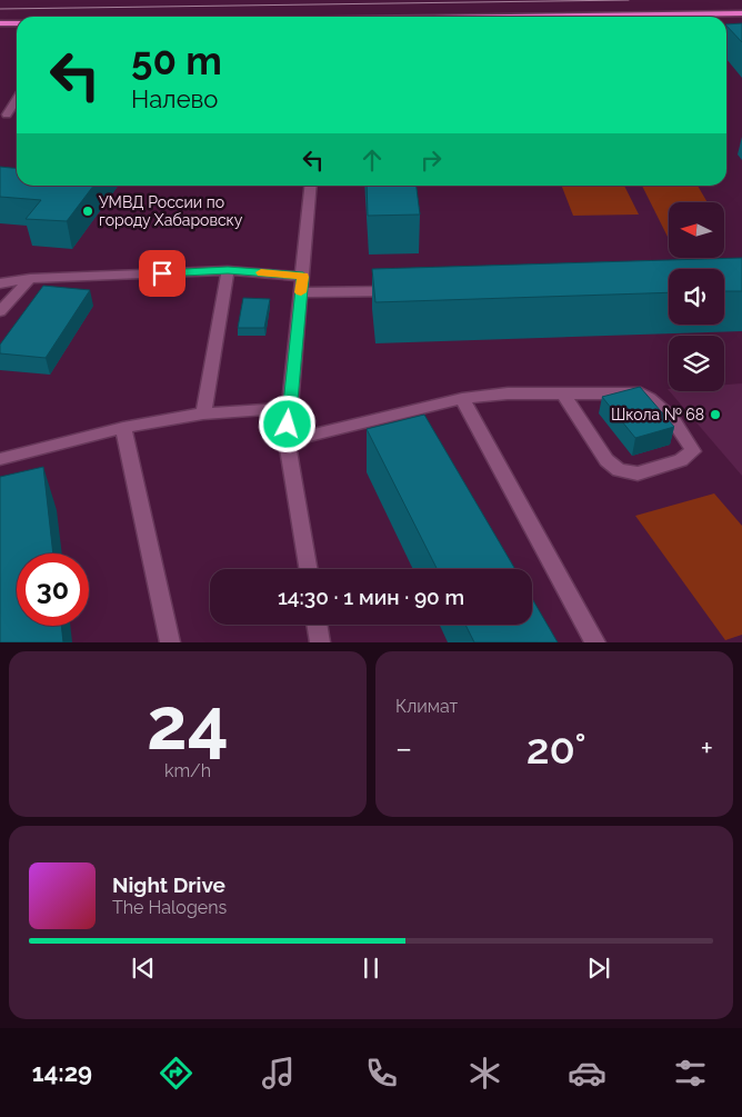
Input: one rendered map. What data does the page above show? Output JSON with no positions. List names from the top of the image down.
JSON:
{
  "places": ["УМВД России по городу Хабаровску", "Школа № 68"],
  "north": "left",
  "page": {
    "turn": ["50 m", "Налево"],
    "limit": "30",
    "trip": "14:30 · 1 мин · 90 m",
    "tile": [
      ["24", "km/h"],
      "Климат"
    ],
    "heat": ["−", "20°", "+"],
    "song": ["Night Drive", "The Halogens"],
    "tabs": "14:29"
  }
}
